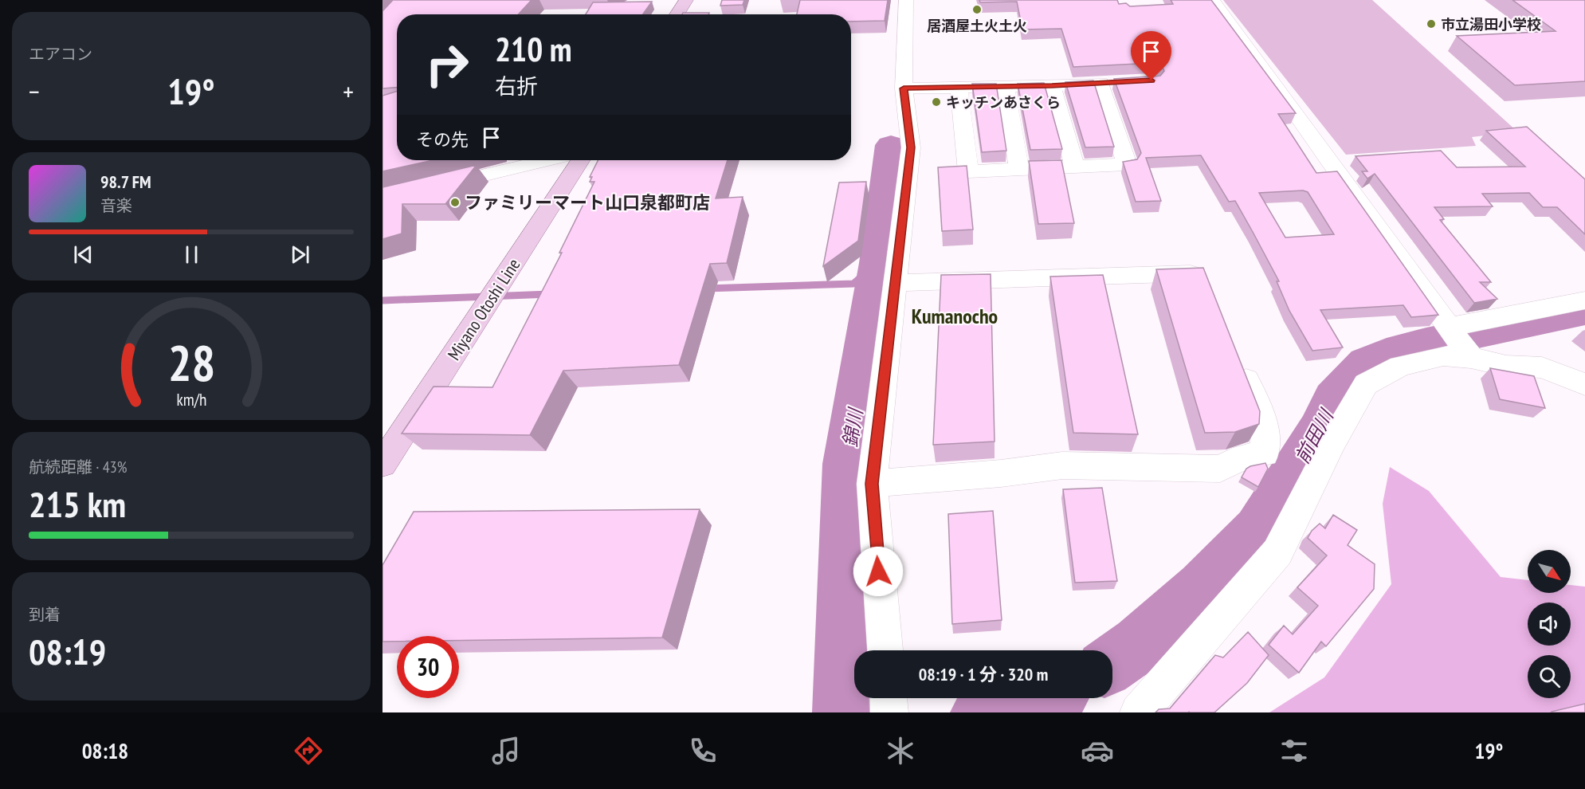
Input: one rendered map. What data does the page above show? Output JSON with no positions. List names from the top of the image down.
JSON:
{
  "streets": {
    "main road": ["Miyano Otoshi Line"]
  },
  "districts": ["Kumanocho"],
  "water": ["錦川", "前田川"],
  "places": [
    "居酒屋土火土火",
    "市立湯田小学校",
    "キッチンあさくら",
    "ファミリーマート山口泉都町店"
  ],
  "north": "bottom right",
  "page": {
    "tile": [
      "エアコン",
      ["航続距離 · 43%", "215 km"],
      ["到着", "08:19"]
    ],
    "turn": ["210 m", "右折"],
    "heat": ["−", "19°", "+"],
    "then": "その先",
    "song": ["98.7 FM", "音楽"],
    "limit": "30",
    "trip": "08:19 · 1 分 · 320 m",
    "tabs": ["08:18", "19°"],
    "gauge": ["28", "km/h"]
  }
}
